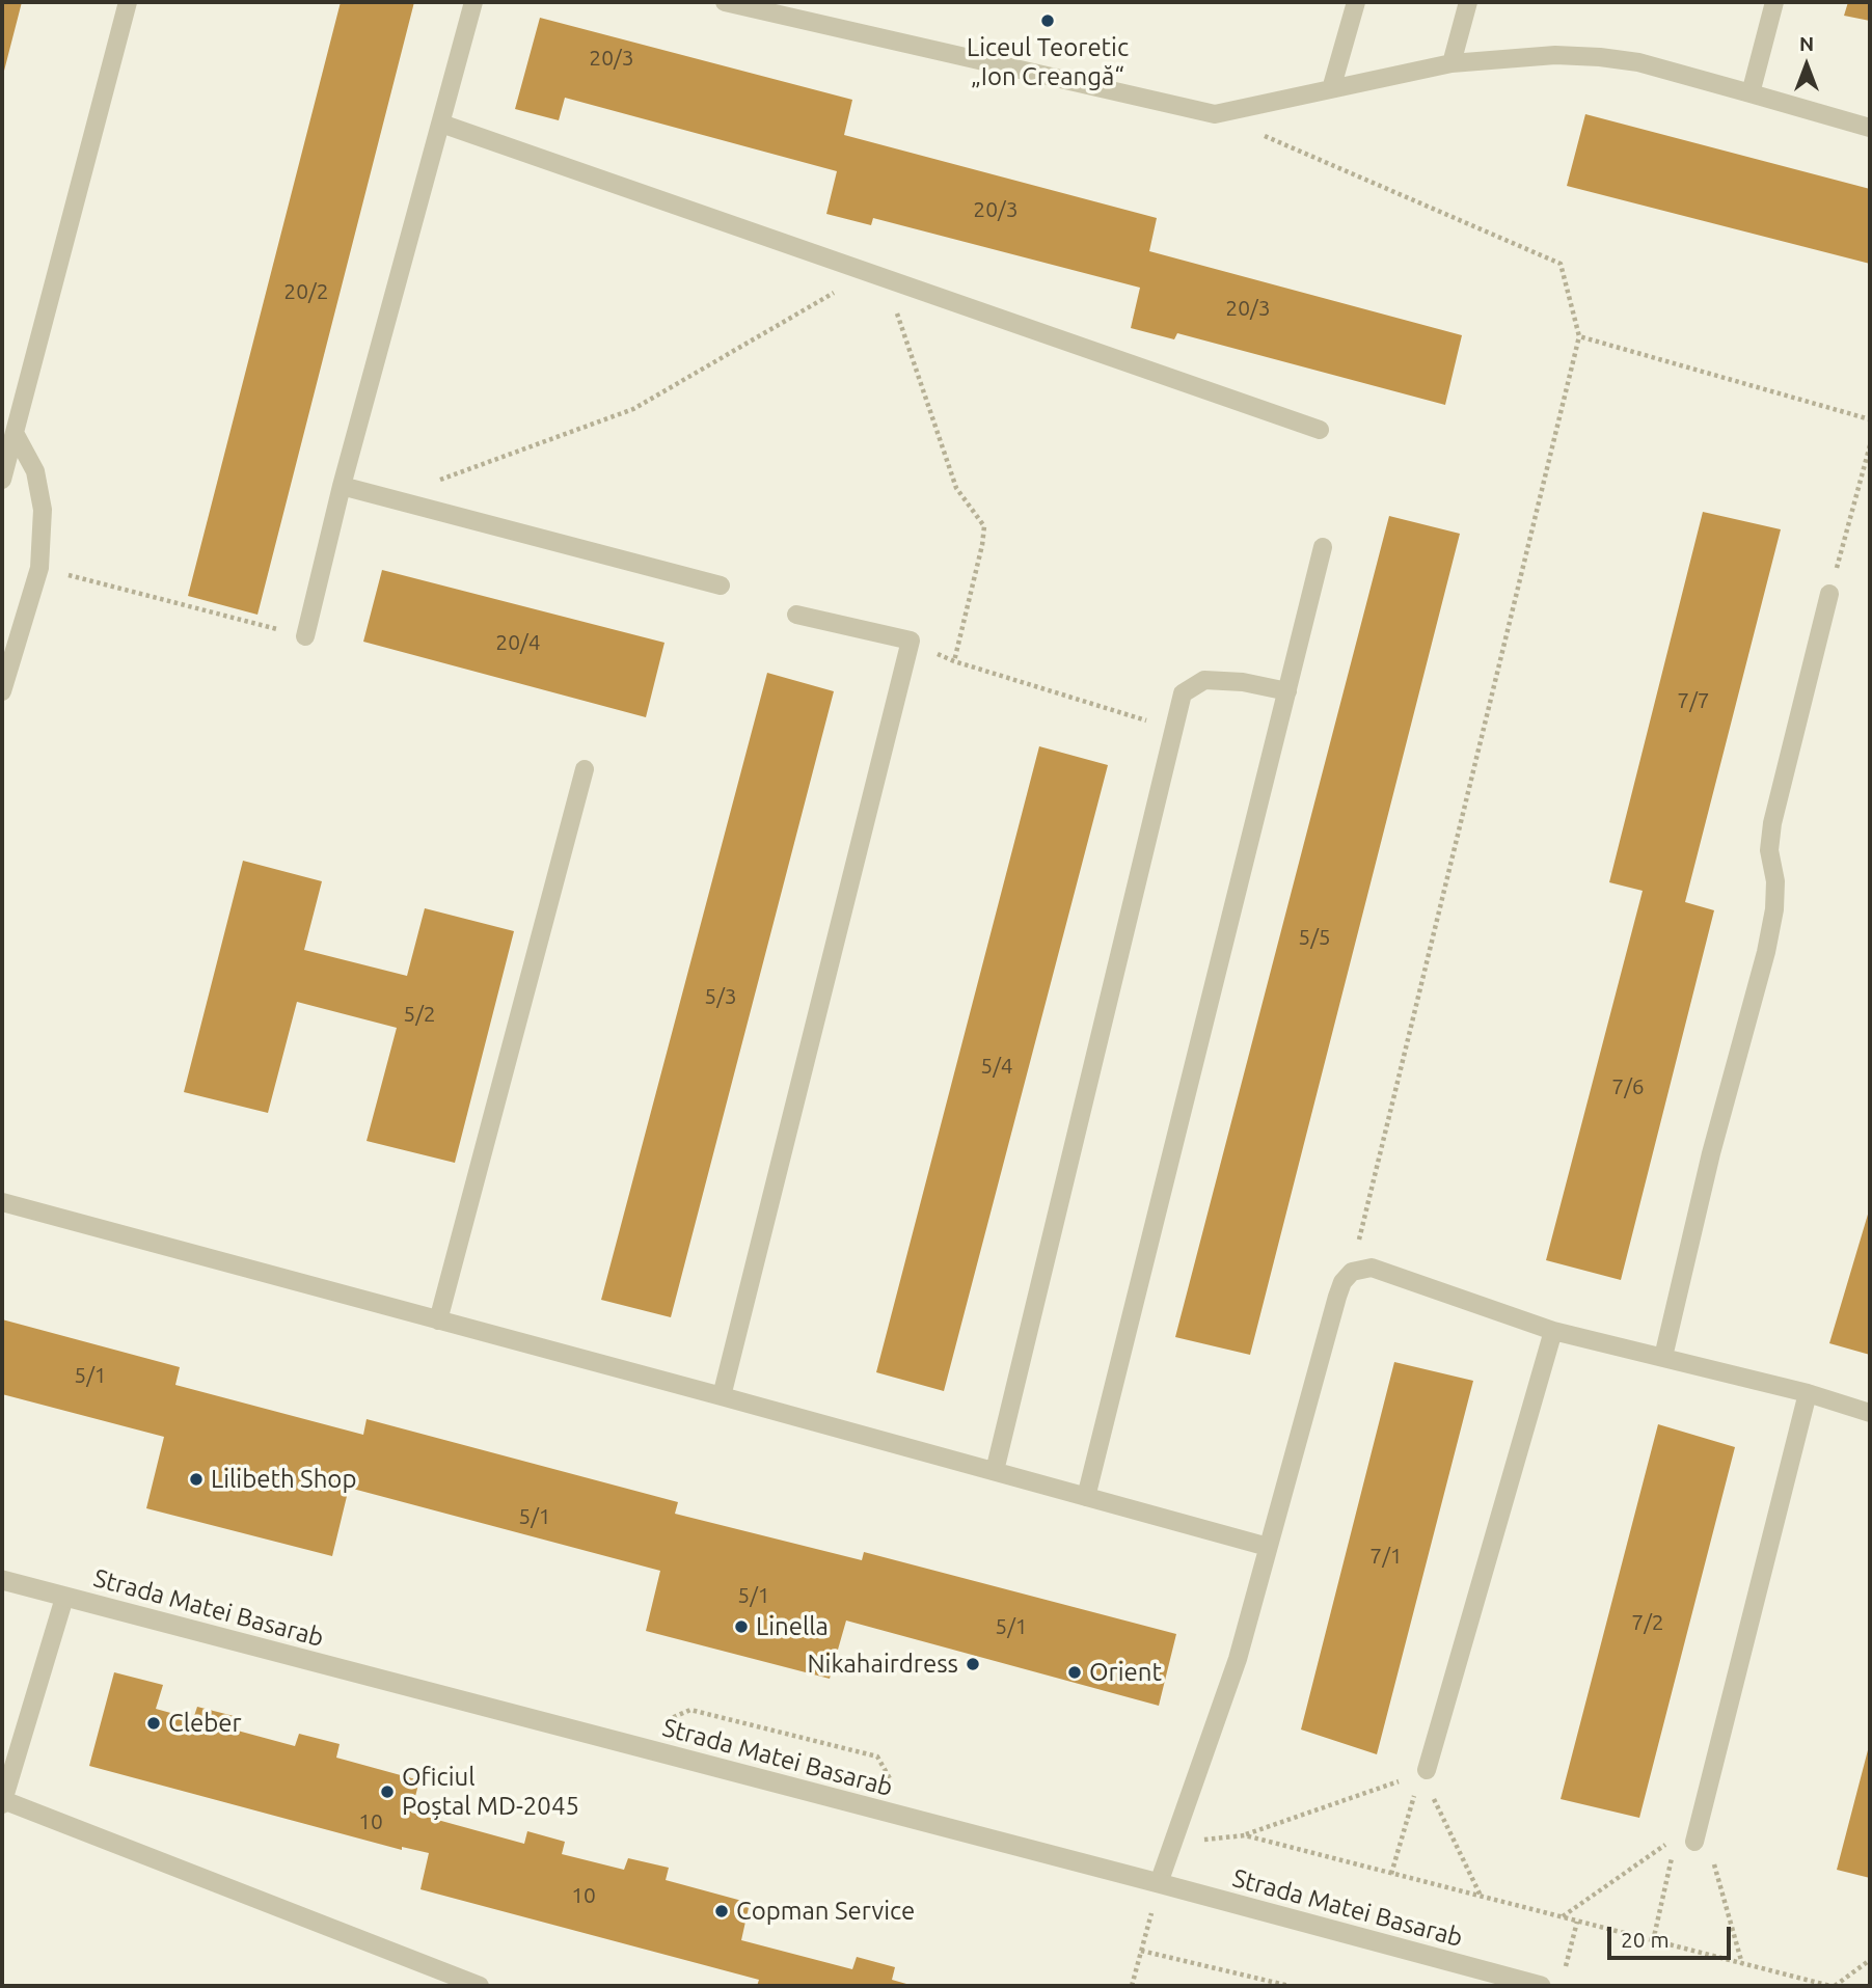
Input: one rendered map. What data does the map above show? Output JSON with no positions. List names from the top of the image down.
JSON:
{
  "streets": {
    "street": ["Strada Matei Basarab"]
  },
  "places": [
    "Liceul Teoretic „Ion Creangă“",
    "Lilibeth Shop",
    "Linella",
    "Nikahairdress",
    "Orient",
    "Cleber",
    "Oficiul Poștal MD-2045",
    "Copman Service"
  ],
  "house_numbers": [
    "20/3",
    "20/3",
    "20/2",
    "20/3",
    "20/4",
    "7/7",
    "5/5",
    "5/3",
    "5/2",
    "5/4",
    "7/6",
    "5/1",
    "5/1",
    "7/1",
    "5/1",
    "7/2",
    "5/1",
    "10",
    "10"
  ],
  "scale_bar": "20 m",
  "north": "top"
}
